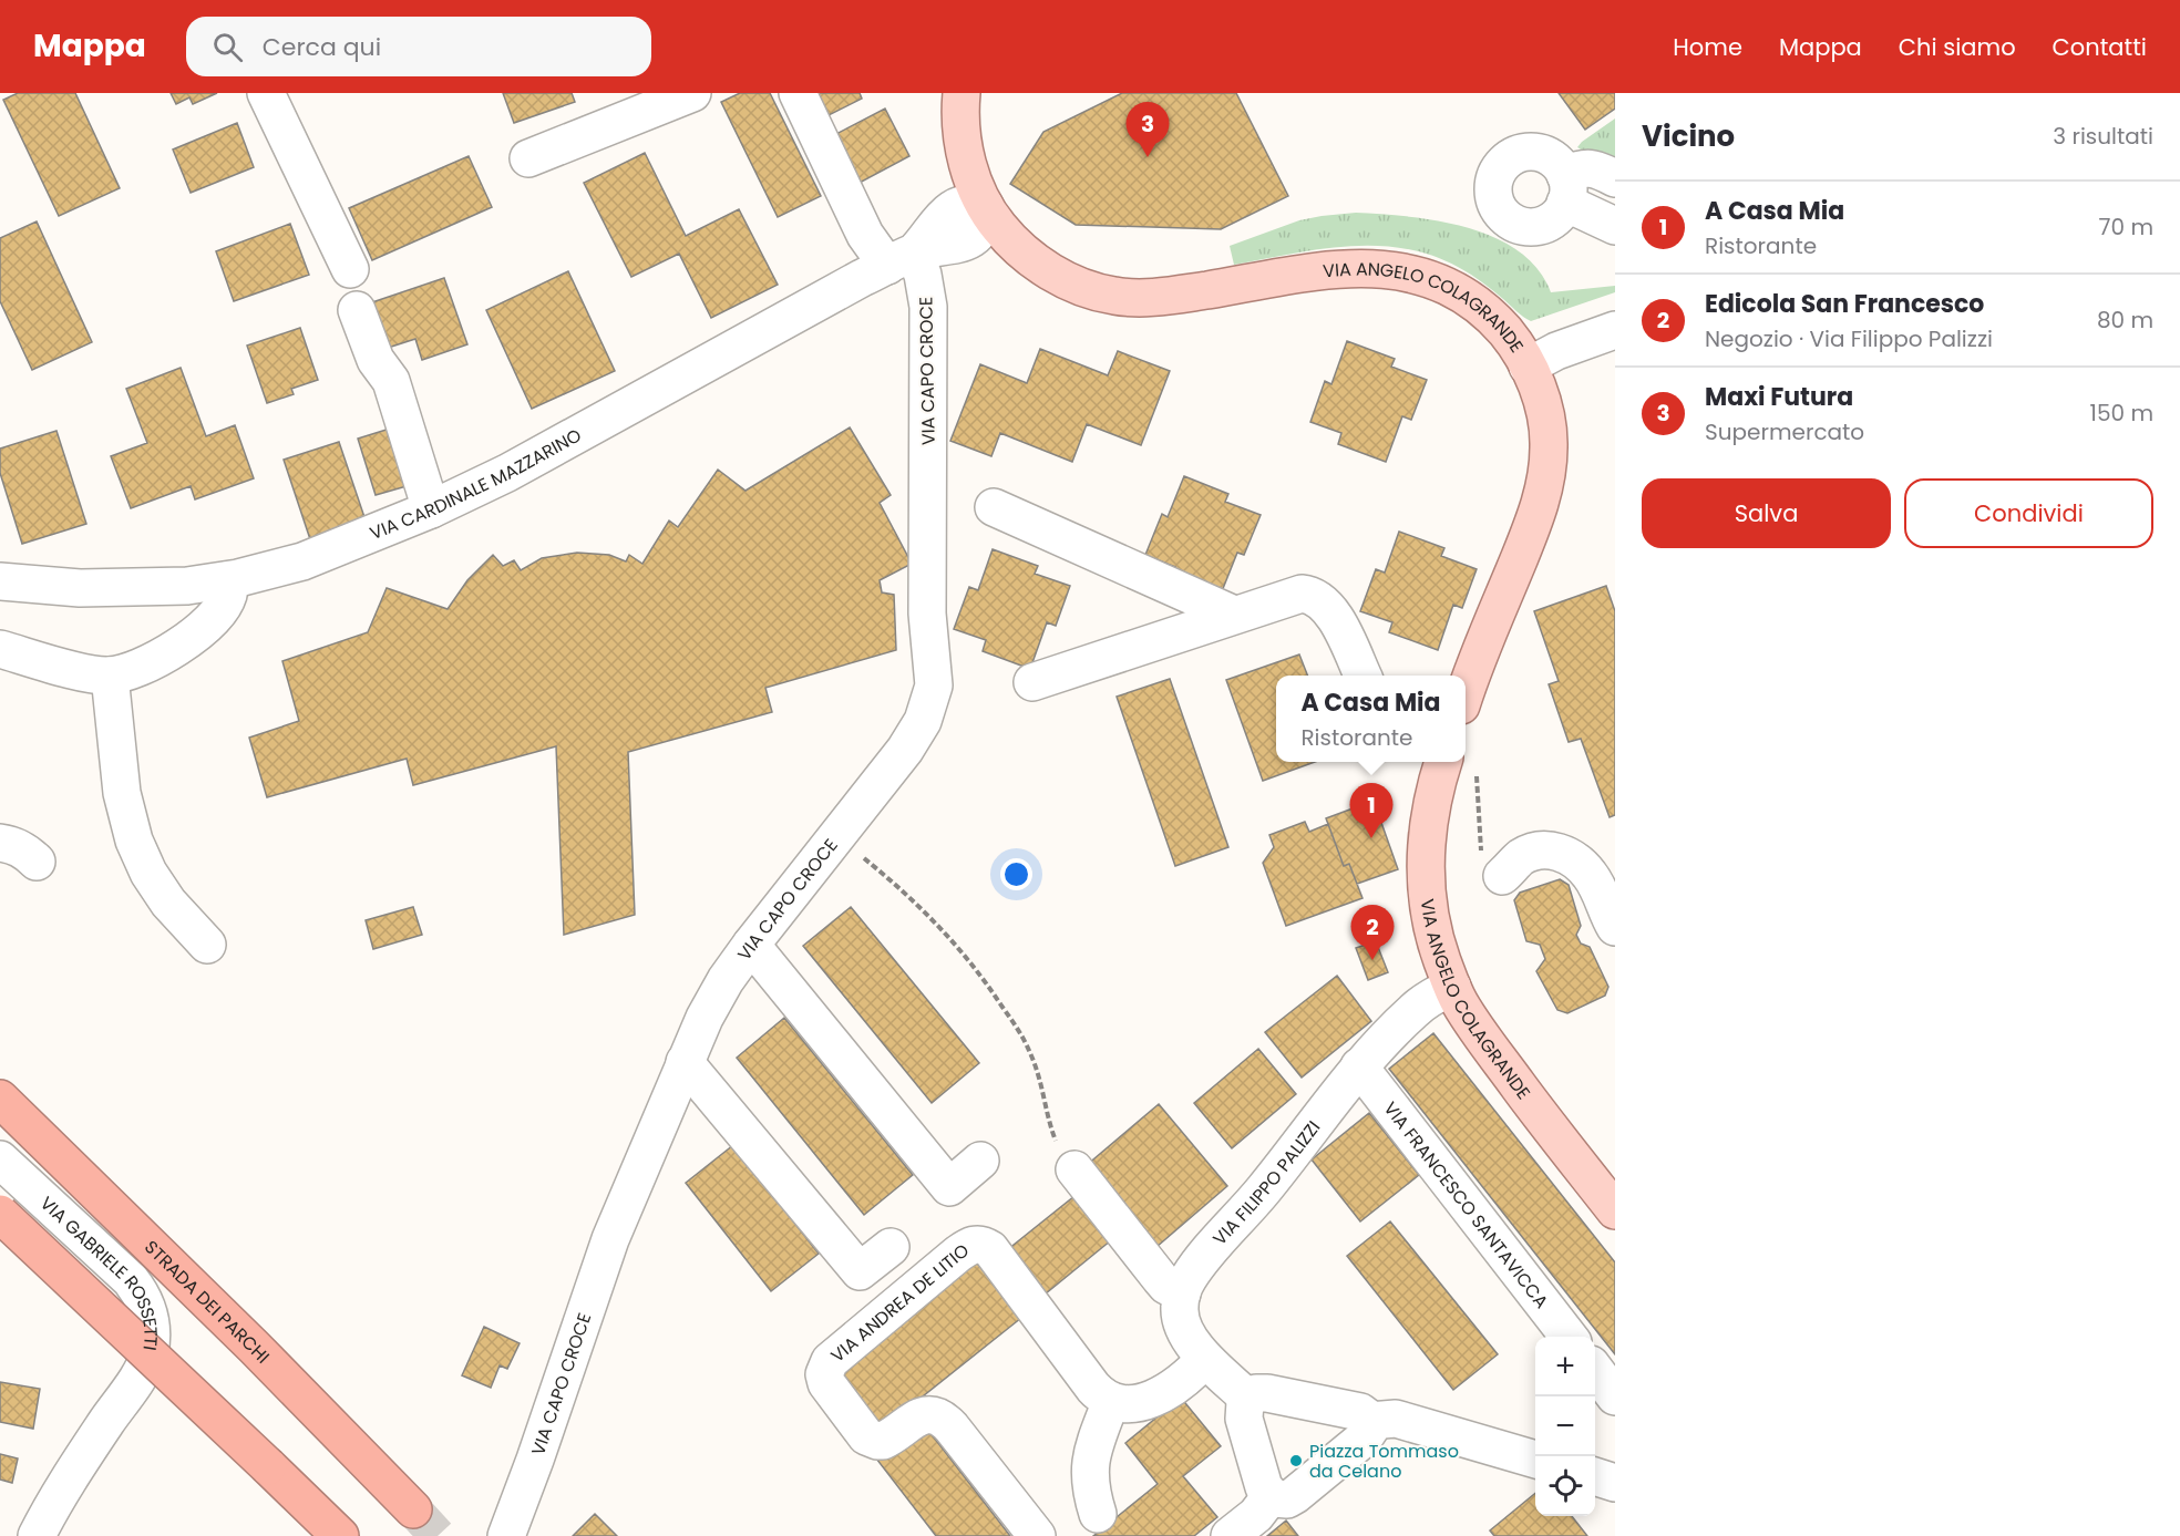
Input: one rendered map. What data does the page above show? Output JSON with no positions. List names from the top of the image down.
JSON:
{
  "streets": {
    "highway": ["STRADA DEI PARCHI"],
    "main road": ["VIA ANGELO COLAGRANDE"],
    "street": [
      "VIA CAPO CROCE",
      "VIA CARDINALE MAZZARINO",
      "VIA FILIPPO PALIZZI",
      "VIA FRANCESCO SANTAVICCA",
      "VIA GABRIELE ROSSETTI",
      "VIA ANDREA DE LITIO"
    ]
  },
  "crossings": [
    ["VIA ANGELO COLAGRANDE", "VIA CARDINALE MAZZARINO"],
    ["VIA ANGELO COLAGRANDE", "VIA FILIPPO PALIZZI"],
    ["VIA CAPO CROCE", "VIA CARDINALE MAZZARINO"],
    ["VIA FILIPPO PALIZZI", "VIA FRANCESCO SANTAVICCA"]
  ],
  "places": ["Piazza Tommaso da Celano"],
  "page": {
    "header": "Mappa",
    "search": "Cerca qui",
    "nav": [
      "Home",
      "Mappa",
      "Chi siamo",
      "Contatti"
    ],
    "heading": ["Vicino", "3 risultati"],
    "pins": ["3", "1", "2"],
    "list": [
      {
        "mark": "1",
        "name": "A Casa Mia",
        "note": "Ristorante",
        "value": "70 m"
      },
      {
        "mark": "2",
        "name": "Edicola San Francesco",
        "note": "Negozio · Via Filippo Palizzi",
        "value": "80 m"
      },
      {
        "mark": "3",
        "name": "Maxi Futura",
        "note": "Supermercato",
        "value": "150 m"
      }
    ],
    "buttons": ["Salva", "Condividi"],
    "popup": ["A Casa Mia", "Ristorante"],
    "map_buttons": ["+", "−"]
  }
}
